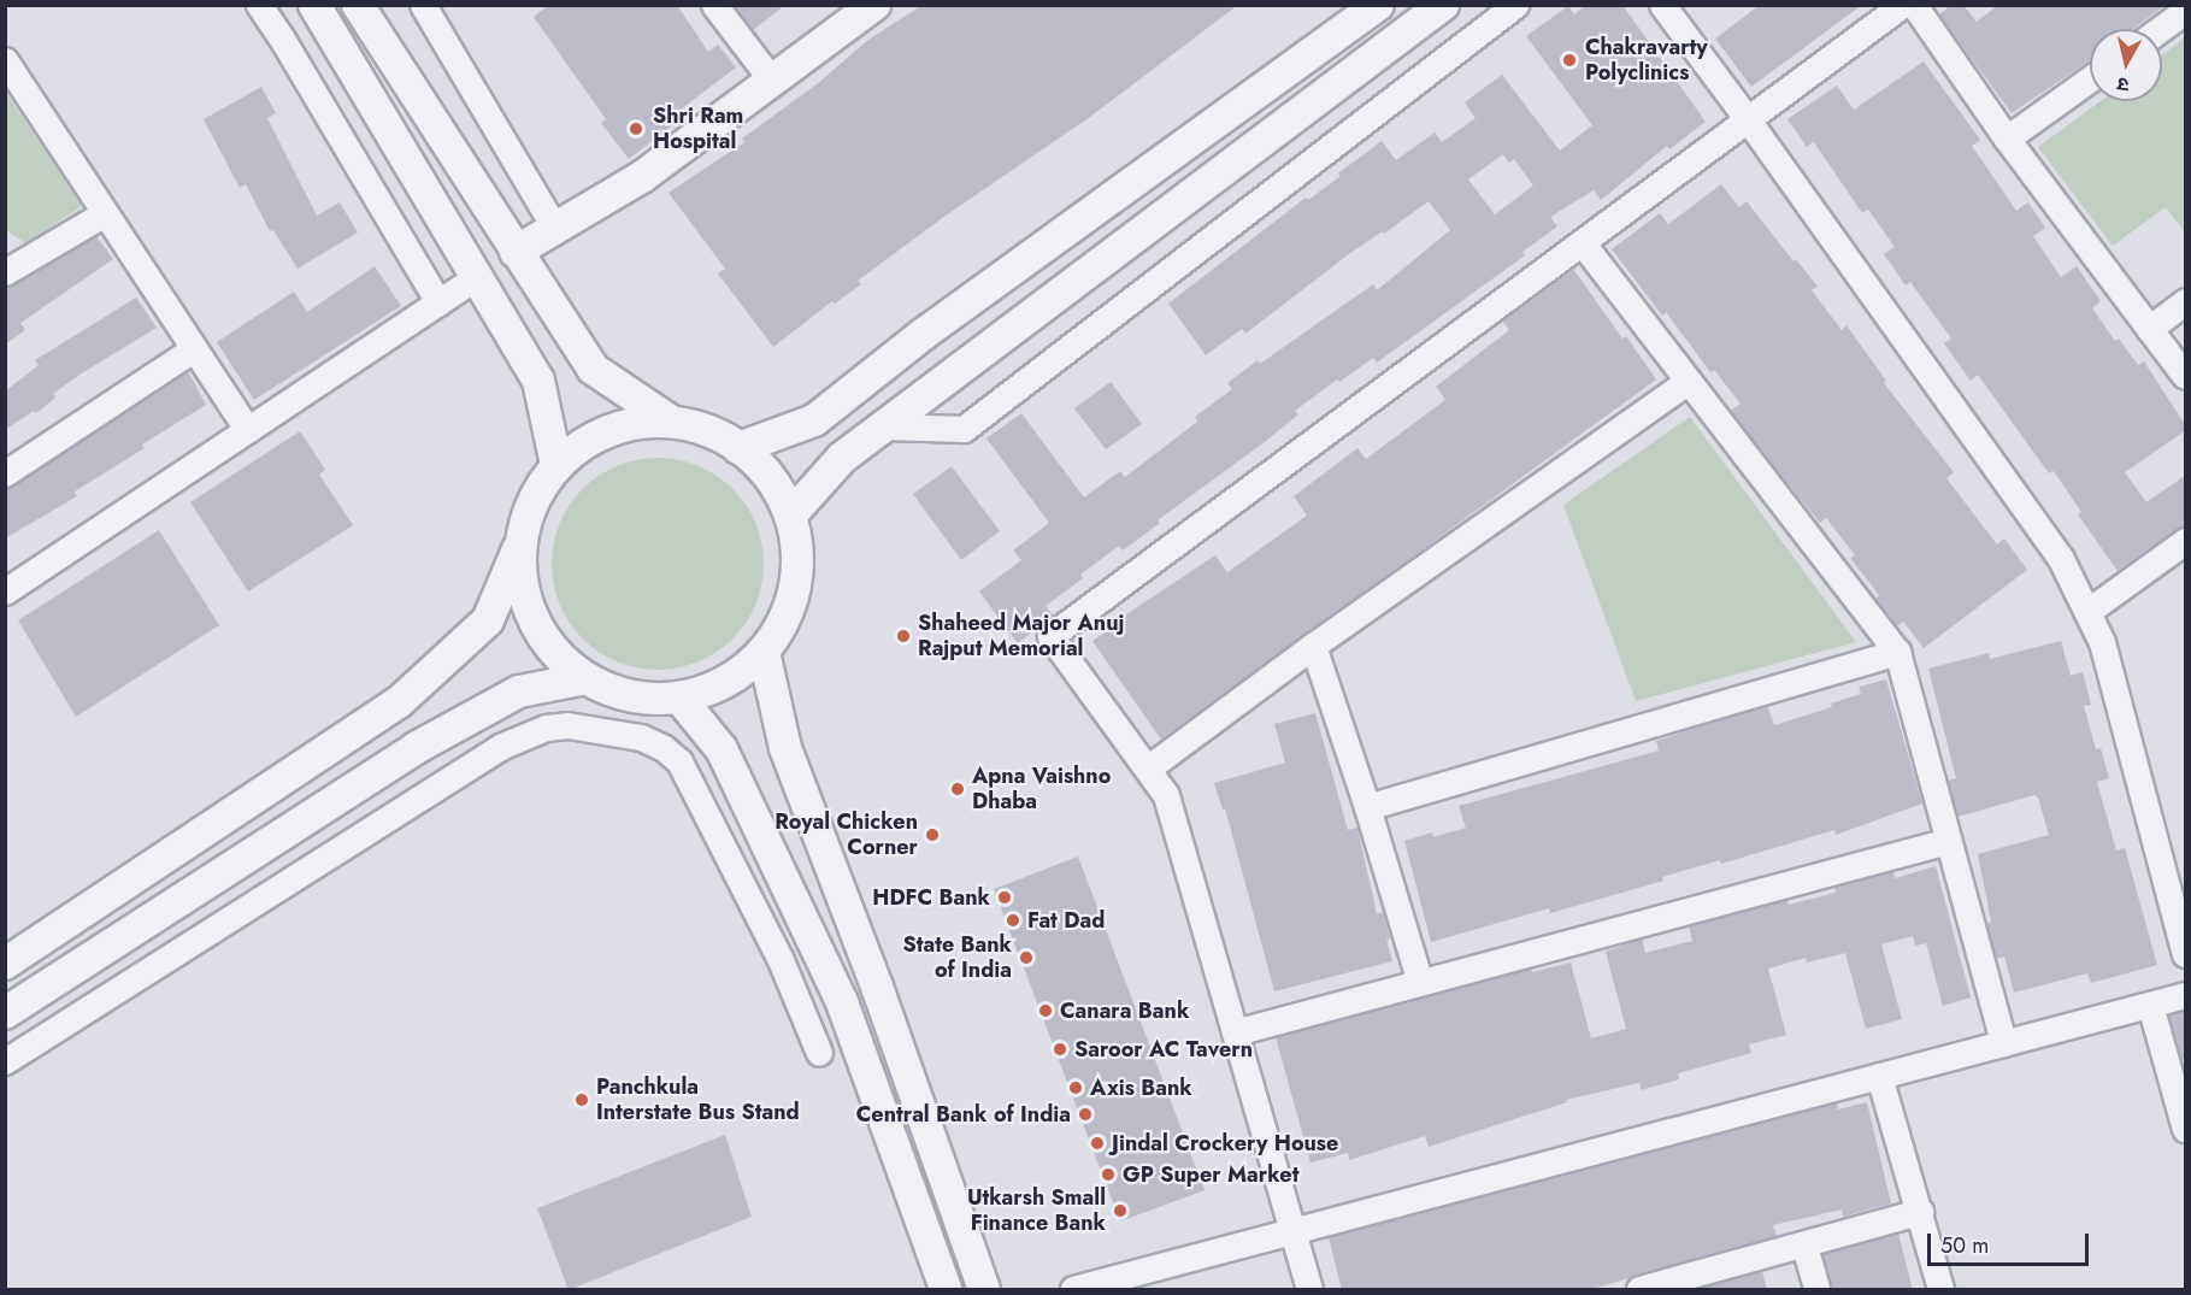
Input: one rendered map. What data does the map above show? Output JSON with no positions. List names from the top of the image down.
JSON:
{
  "places": [
    "Chakravarty Polyclinics",
    "Shri Ram Hospital",
    "Shaheed Major Anuj Rajput Memorial",
    "Apna Vaishno Dhaba",
    "Royal Chicken Corner",
    "HDFC Bank",
    "Fat Dad",
    "State Bank of India",
    "Canara Bank",
    "Saroor AC Tavern",
    "Axis Bank",
    "Panchkula Interstate Bus Stand",
    "Central Bank of India",
    "Jindal Crockery House",
    "GP Super Market",
    "Utkarsh Small Finance Bank"
  ],
  "scale_bar": "50 m",
  "north": "bottom"
}
